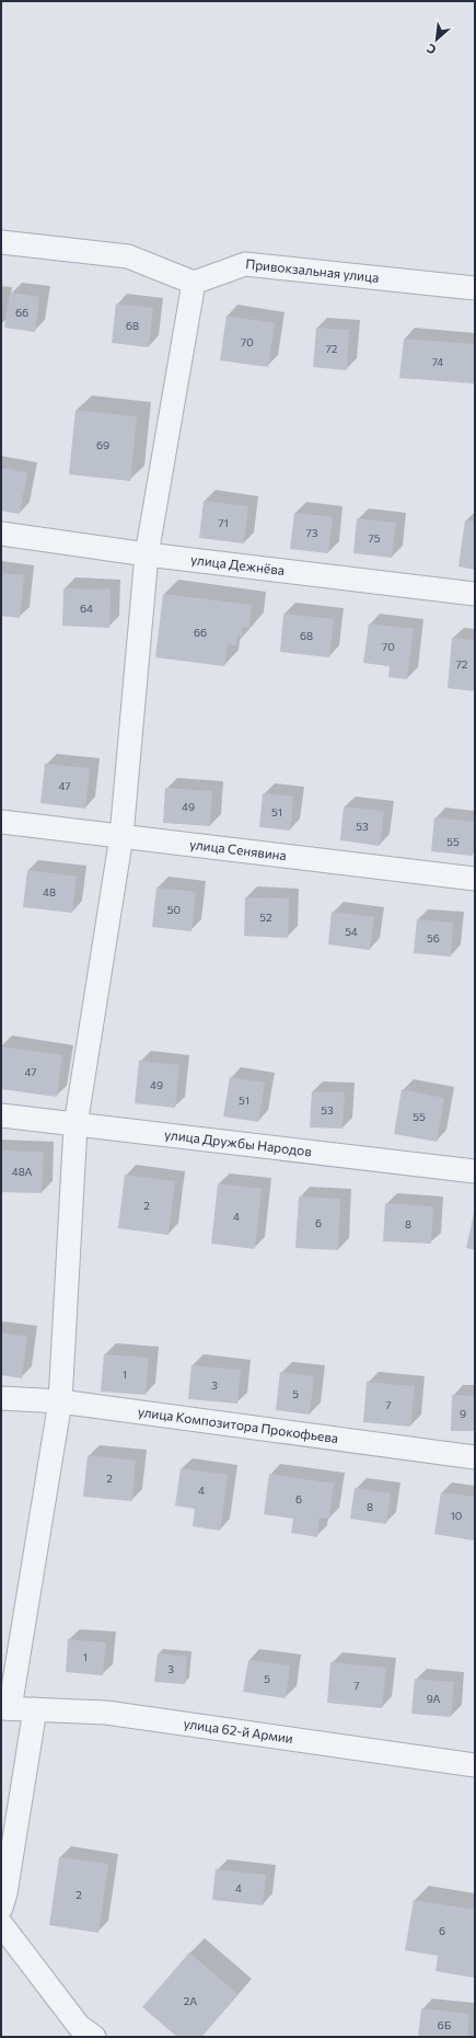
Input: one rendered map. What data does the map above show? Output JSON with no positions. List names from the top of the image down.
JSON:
{
  "streets": {
    "street": [
      "Привокзальная улица",
      "улица Дежнёва",
      "улица Сенявина",
      "улица Дружбы Народов",
      "улица Композитора Прокофьева",
      "улица 62-й Армии"
    ]
  },
  "house_numbers": [
    "66",
    "68",
    "70",
    "72",
    "74",
    "69",
    "71",
    "73",
    "75",
    "64",
    "66",
    "68",
    "70",
    "72",
    "47",
    "49",
    "51",
    "53",
    "55",
    "48",
    "50",
    "52",
    "54",
    "56",
    "47",
    "49",
    "51",
    "53",
    "55",
    "48А",
    "2",
    "4",
    "6",
    "8",
    "1",
    "3",
    "5",
    "7",
    "9",
    "2",
    "4",
    "6",
    "8",
    "10",
    "1",
    "3",
    "5",
    "7",
    "9А",
    "4",
    "2",
    "6",
    "2А",
    "6Б"
  ],
  "north": "bottom left"
}
